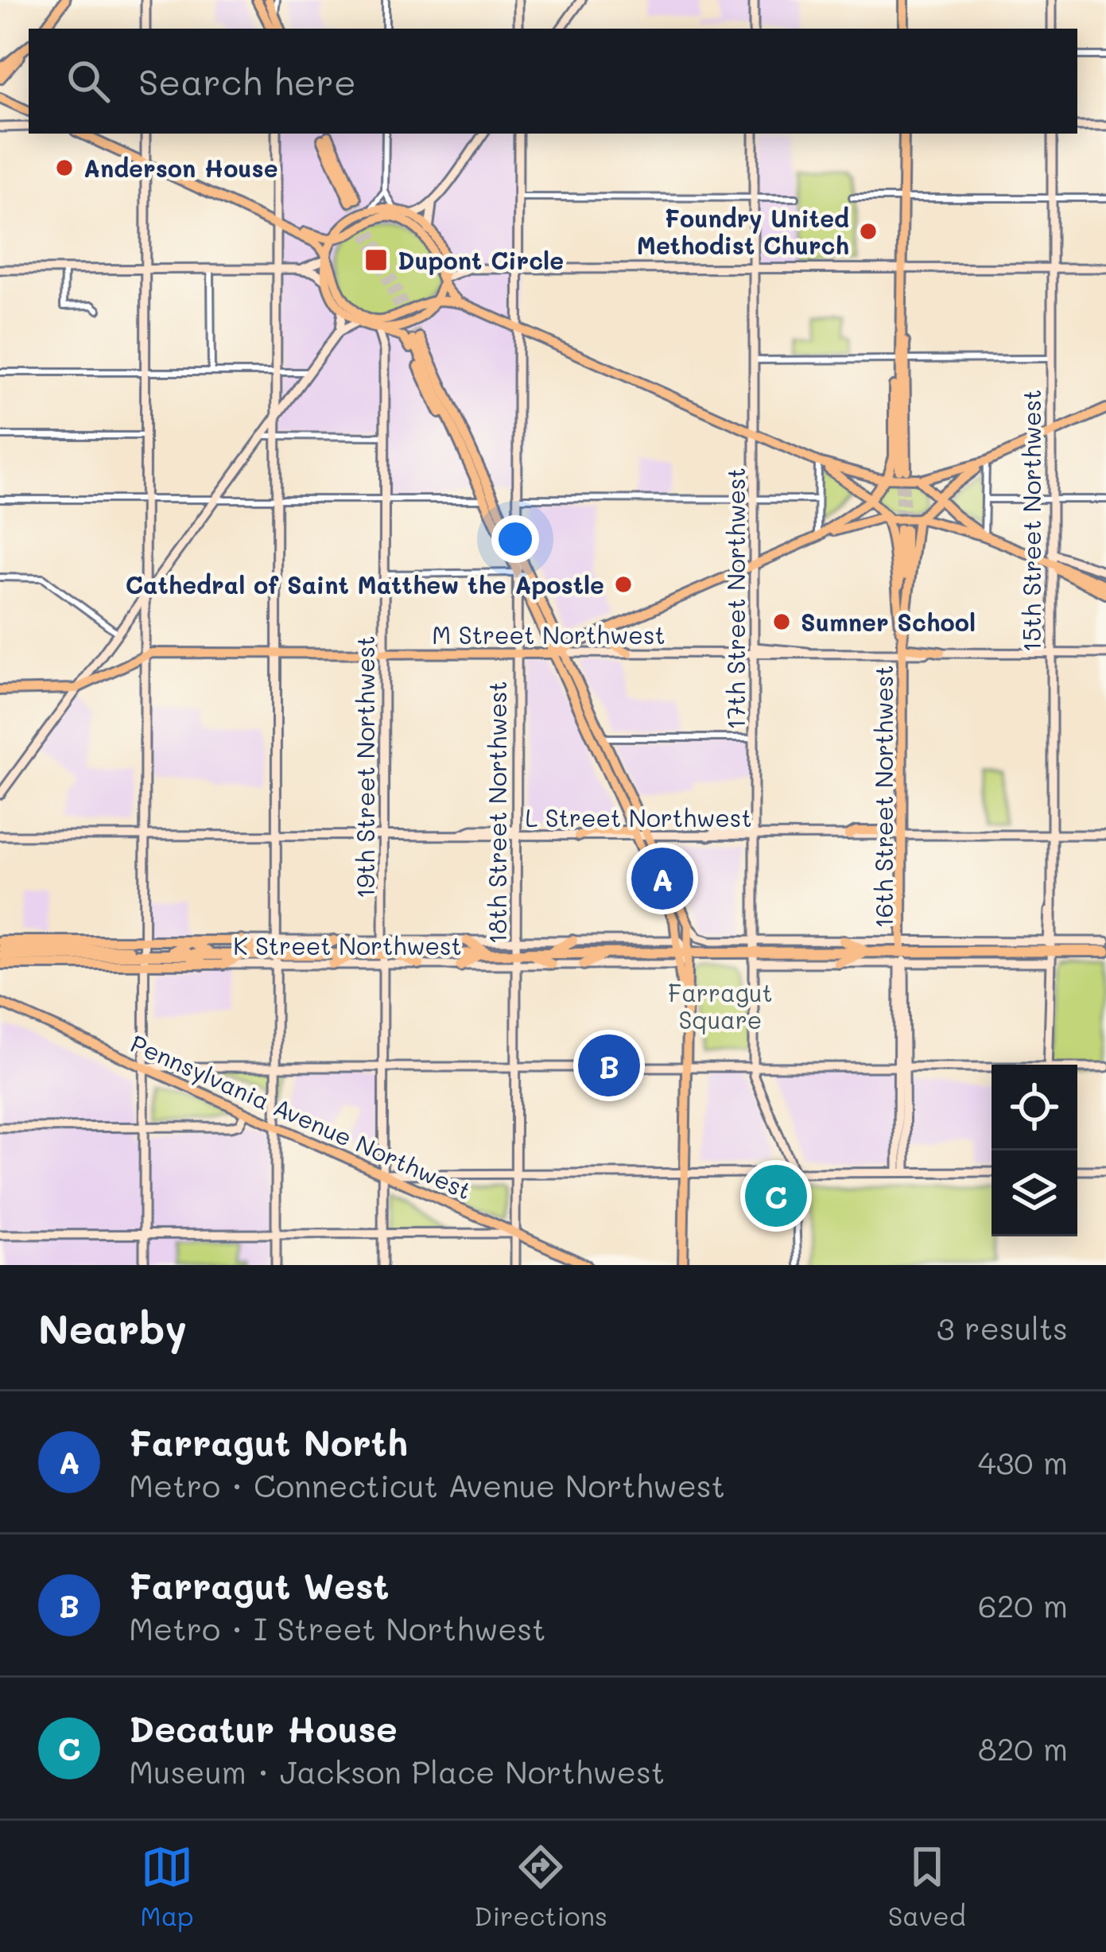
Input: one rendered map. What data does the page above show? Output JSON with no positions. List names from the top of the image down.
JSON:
{
  "streets": {
    "highway": ["K Street Northwest"],
    "main road": [
      "15th Street Northwest",
      "17th Street Northwest",
      "M Street Northwest",
      "19th Street Northwest",
      "16th Street Northwest",
      "18th Street Northwest",
      "L Street Northwest",
      "Pennsylvania Avenue Northwest"
    ]
  },
  "crossings": [
    ["15th Street Northwest", "K Street Northwest"],
    ["17th Street Northwest", "M Street Northwest"],
    ["17th Street Northwest", "L Street Northwest"],
    ["17th Street Northwest", "K Street Northwest"],
    ["M Street Northwest", "19th Street Northwest"],
    ["M Street Northwest", "16th Street Northwest"],
    ["M Street Northwest", "18th Street Northwest"],
    ["19th Street Northwest", "L Street Northwest"],
    ["19th Street Northwest", "K Street Northwest"],
    ["19th Street Northwest", "Pennsylvania Avenue Northwest"],
    ["16th Street Northwest", "K Street Northwest"],
    ["18th Street Northwest", "L Street Northwest"],
    ["18th Street Northwest", "K Street Northwest"],
    ["18th Street Northwest", "Pennsylvania Avenue Northwest"]
  ],
  "parks": ["Farragut Square"],
  "places": {
    "other": [
      "Anderson House",
      "Foundry United Methodist Church",
      "Cathedral of Saint Matthew the Apostle",
      "Sumner School"
    ],
    "transit": ["Dupont Circle"]
  },
  "page": {
    "search": "Search here",
    "pins": ["A", "B", "C"],
    "heading": ["Nearby", "3 results"],
    "list": [
      {
        "mark": "A",
        "name": "Farragut North",
        "note": "Metro · Connecticut Avenue Northwest",
        "value": "430 m"
      },
      {
        "mark": "B",
        "name": "Farragut West",
        "note": "Metro · I Street Northwest",
        "value": "620 m"
      },
      {
        "mark": "C",
        "name": "Decatur House",
        "note": "Museum · Jackson Place Northwest",
        "value": "820 m"
      }
    ],
    "nav": ["Map", "Directions", "Saved"]
  }
}
